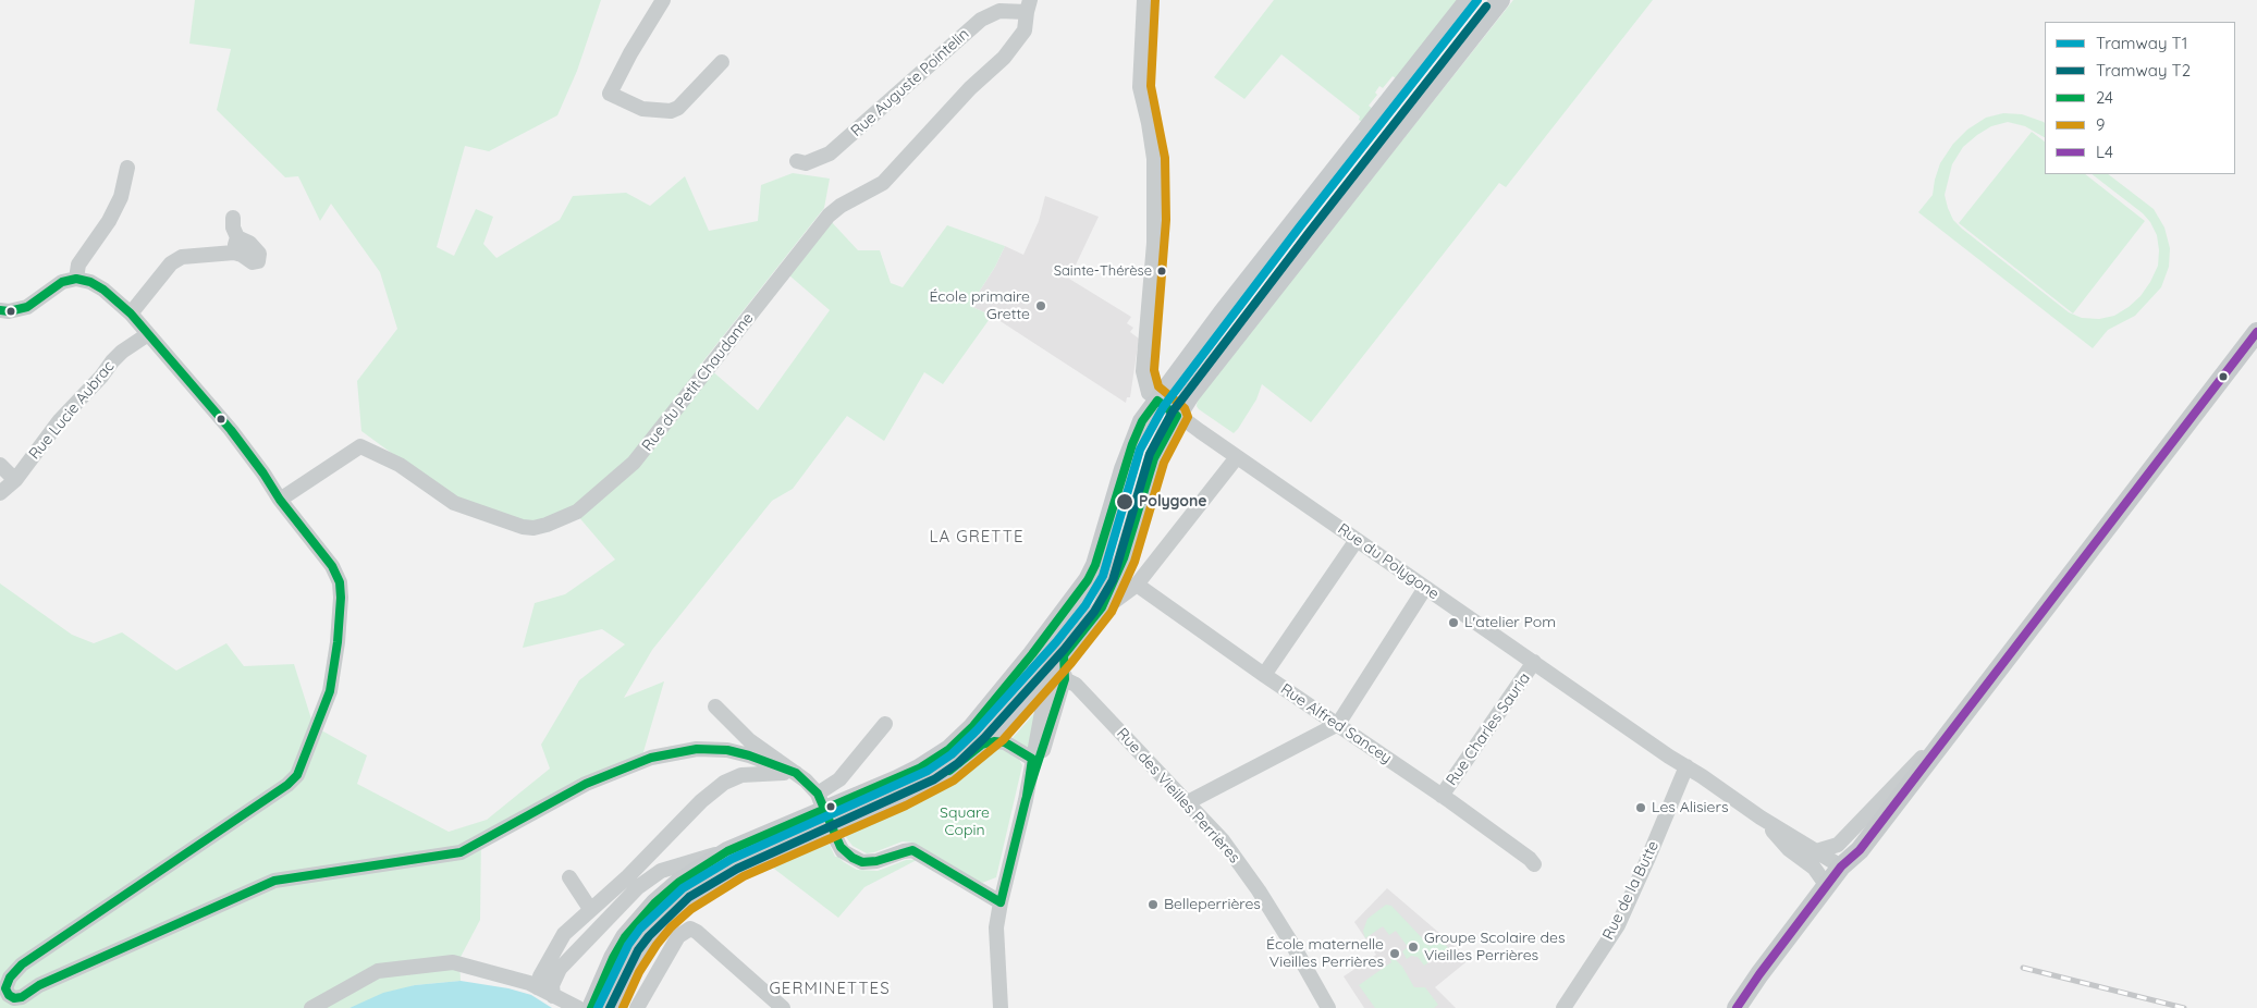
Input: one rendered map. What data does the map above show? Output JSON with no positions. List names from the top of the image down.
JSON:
{
  "streets": {
    "street": [
      "Rue Auguste Pointelin",
      "Rue du Petit Chaudanne",
      "Rue Lucie Aubrac",
      "Rue du Polygone",
      "Rue Alfred Sancey",
      "Rue Charles Sauria",
      "Rue des Vieilles Perrières",
      "Rue de la Butte"
    ]
  },
  "crossings": [
    ["Rue Auguste Pointelin", "Rue du Petit Chaudanne"],
    ["Rue du Polygone", "Rue Charles Sauria"],
    ["Rue du Polygone", "Rue de la Butte"],
    ["Rue Alfred Sancey", "Rue Charles Sauria"]
  ],
  "districts": ["LA GRETTE", "GERMINETTES"],
  "parks": ["Square Copin"],
  "places": [
    "Sainte-Thérèse",
    "École primaire Grette",
    "Polygone",
    "L'atelier Pom",
    "Les Alisiers",
    "Belleperrières",
    "Groupe Scolaire des Vieilles Perrières",
    "École maternelle Vieilles Perrières"
  ],
  "lines": [
    "tram line T1",
    "transit line 9",
    "tram line T2",
    "transit line 24",
    "transit line L4"
  ],
  "legend": [
    "Tramway T1",
    "Tramway T2",
    "24",
    "9",
    "L4"
  ]
}
